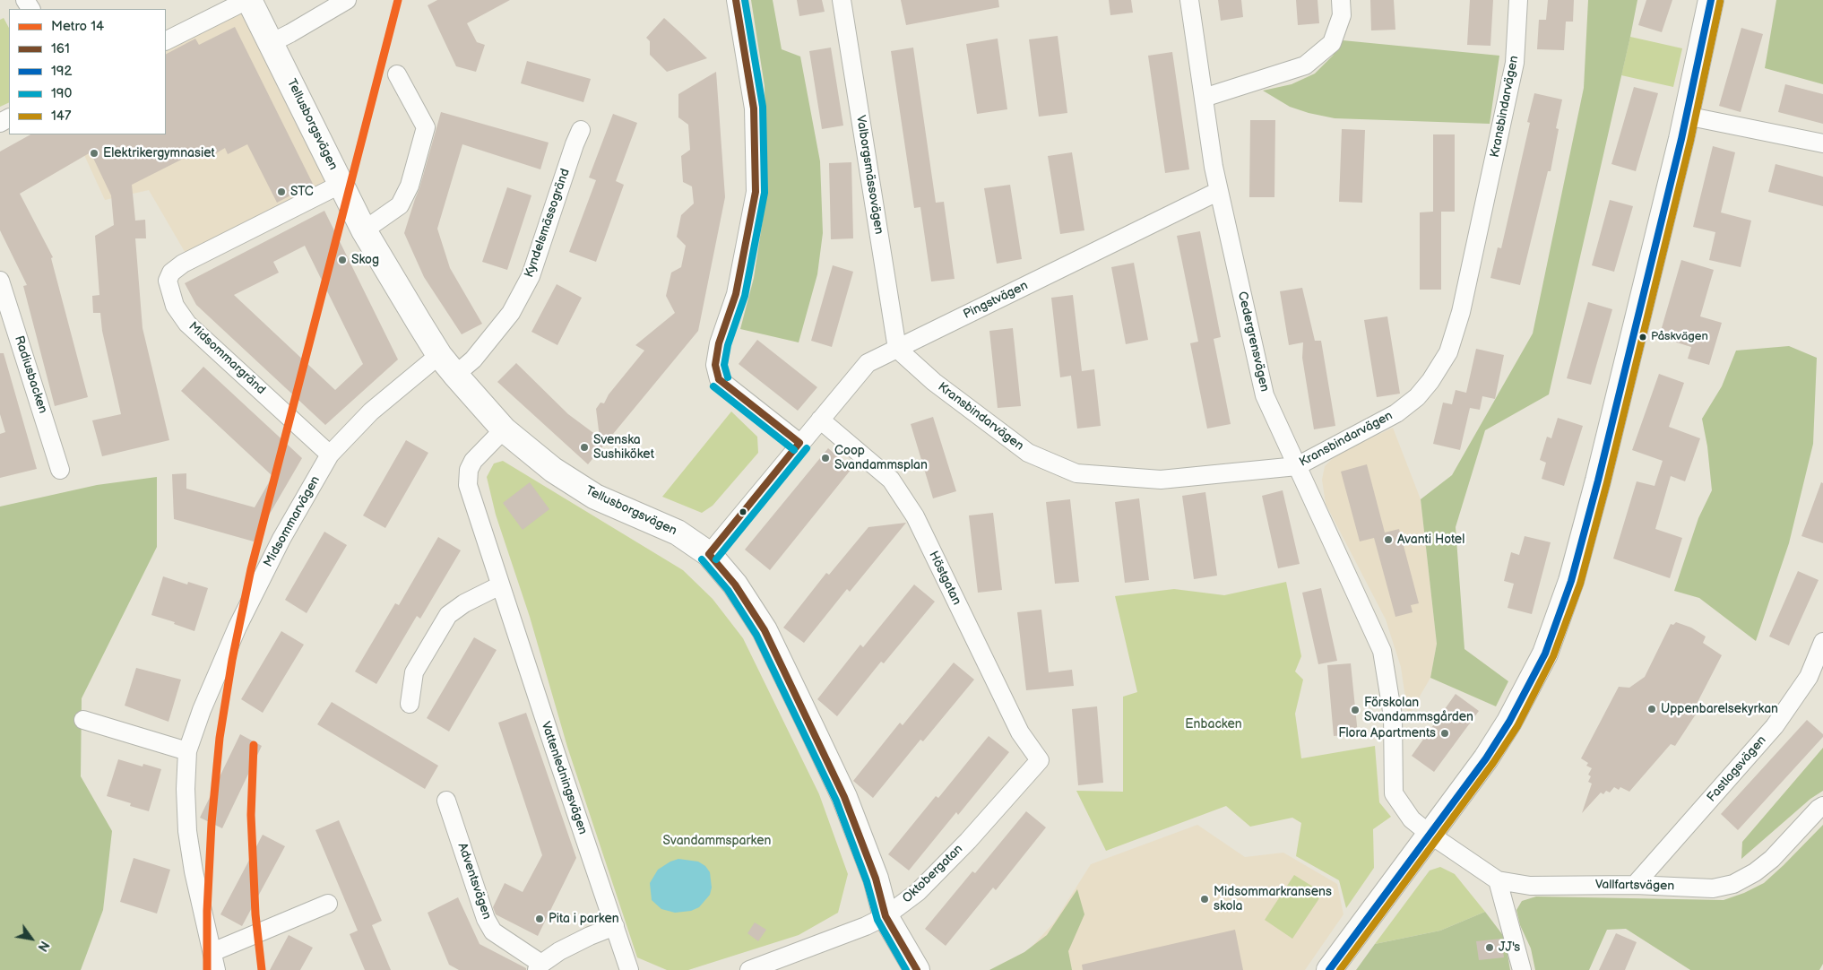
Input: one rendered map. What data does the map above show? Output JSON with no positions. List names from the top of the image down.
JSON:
{
  "streets": {
    "street": [
      "Kransbindarvägen",
      "Tellusborgsvägen",
      "Valborgsmässovägen",
      "Kyndelsmässogränd",
      "Pingstvägen",
      "Cedergrensvägen",
      "Midsommargränd",
      "Radiusbacken",
      "Midsommarvägen",
      "Höstgatan",
      "Fastlagsvägen",
      "Vattenledningsvägen",
      "Oktobergatan",
      "Adventsvägen",
      "Vallfartsvägen"
    ]
  },
  "crossings": [
    ["Kransbindarvägen", "Valborgsmässovägen"],
    ["Kransbindarvägen", "Pingstvägen"],
    ["Kransbindarvägen", "Cedergrensvägen"],
    ["Tellusborgsvägen", "Kyndelsmässogränd"],
    ["Tellusborgsvägen", "Pingstvägen"],
    ["Tellusborgsvägen", "Midsommargränd"],
    ["Tellusborgsvägen", "Midsommarvägen"],
    ["Tellusborgsvägen", "Vattenledningsvägen"],
    ["Tellusborgsvägen", "Oktobergatan"],
    ["Valborgsmässovägen", "Pingstvägen"],
    ["Pingstvägen", "Cedergrensvägen"],
    ["Pingstvägen", "Höstgatan"],
    ["Cedergrensvägen", "Vallfartsvägen"],
    ["Midsommargränd", "Midsommarvägen"],
    ["Höstgatan", "Oktobergatan"],
    ["Fastlagsvägen", "Vallfartsvägen"]
  ],
  "parks": ["Enbacken", "Svandammsparken"],
  "places": [
    "Elektrikergymnasiet",
    "STC",
    "Skog",
    "Påskvägen",
    "Svenska Sushiköket",
    "Coop Svandammsplan",
    "Avanti Hotel",
    "Uppenbarelsekyrkan",
    "Förskolan Svandammsgården",
    "Flora Apartments",
    "Midsommarkransens skola",
    "Pita i parken",
    "JJ's"
  ],
  "lines": [
    "metro line 14",
    "transit line 161",
    "transit line 192",
    "transit line 190",
    "transit line 147"
  ],
  "legend": [
    "Metro 14",
    "161",
    "192",
    "190",
    "147"
  ],
  "north": "bottom right"
}
